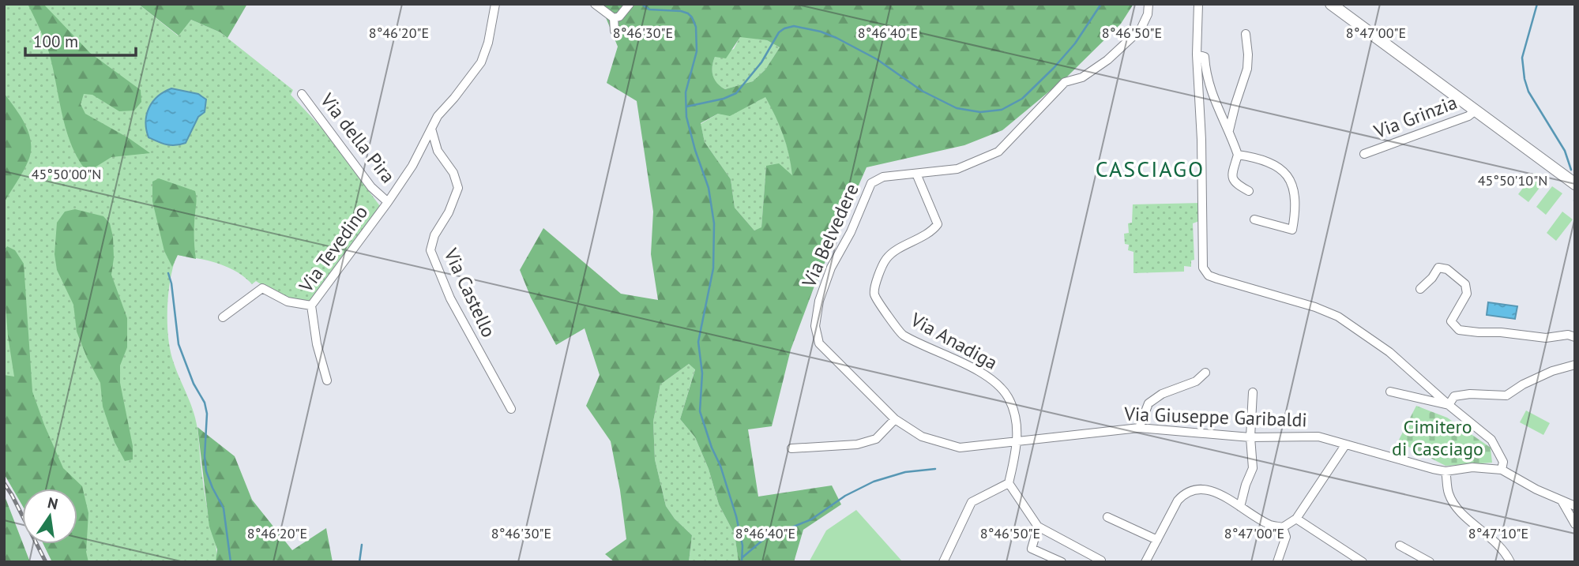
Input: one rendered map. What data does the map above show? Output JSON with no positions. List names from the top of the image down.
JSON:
{
  "streets": {
    "street": [
      "Via Grinzia",
      "Via della Pira",
      "Via Belvedere",
      "Via Tevedino",
      "Via Castello",
      "Via Anadiga",
      "Via Giuseppe Garibaldi"
    ]
  },
  "crossings": [
    ["Via della Pira", "Via Tevedino"],
    ["Via Belvedere", "Via Anadiga"],
    ["Via Belvedere", "Via Giuseppe Garibaldi"],
    ["Via Anadiga", "Via Giuseppe Garibaldi"]
  ],
  "districts": ["CASCIAGO"],
  "parks": ["Cimitero di Casciago"],
  "scale_bar": "100 m",
  "north": "top",
  "coordinates": [
    "8°46'20\"E",
    "8°46'30\"E",
    "8°46'40\"E",
    "8°46'50\"E",
    "8°47'00\"E",
    "45°50'00\"N",
    "45°50'10\"N",
    "8°47'10\"E"
  ]
}
